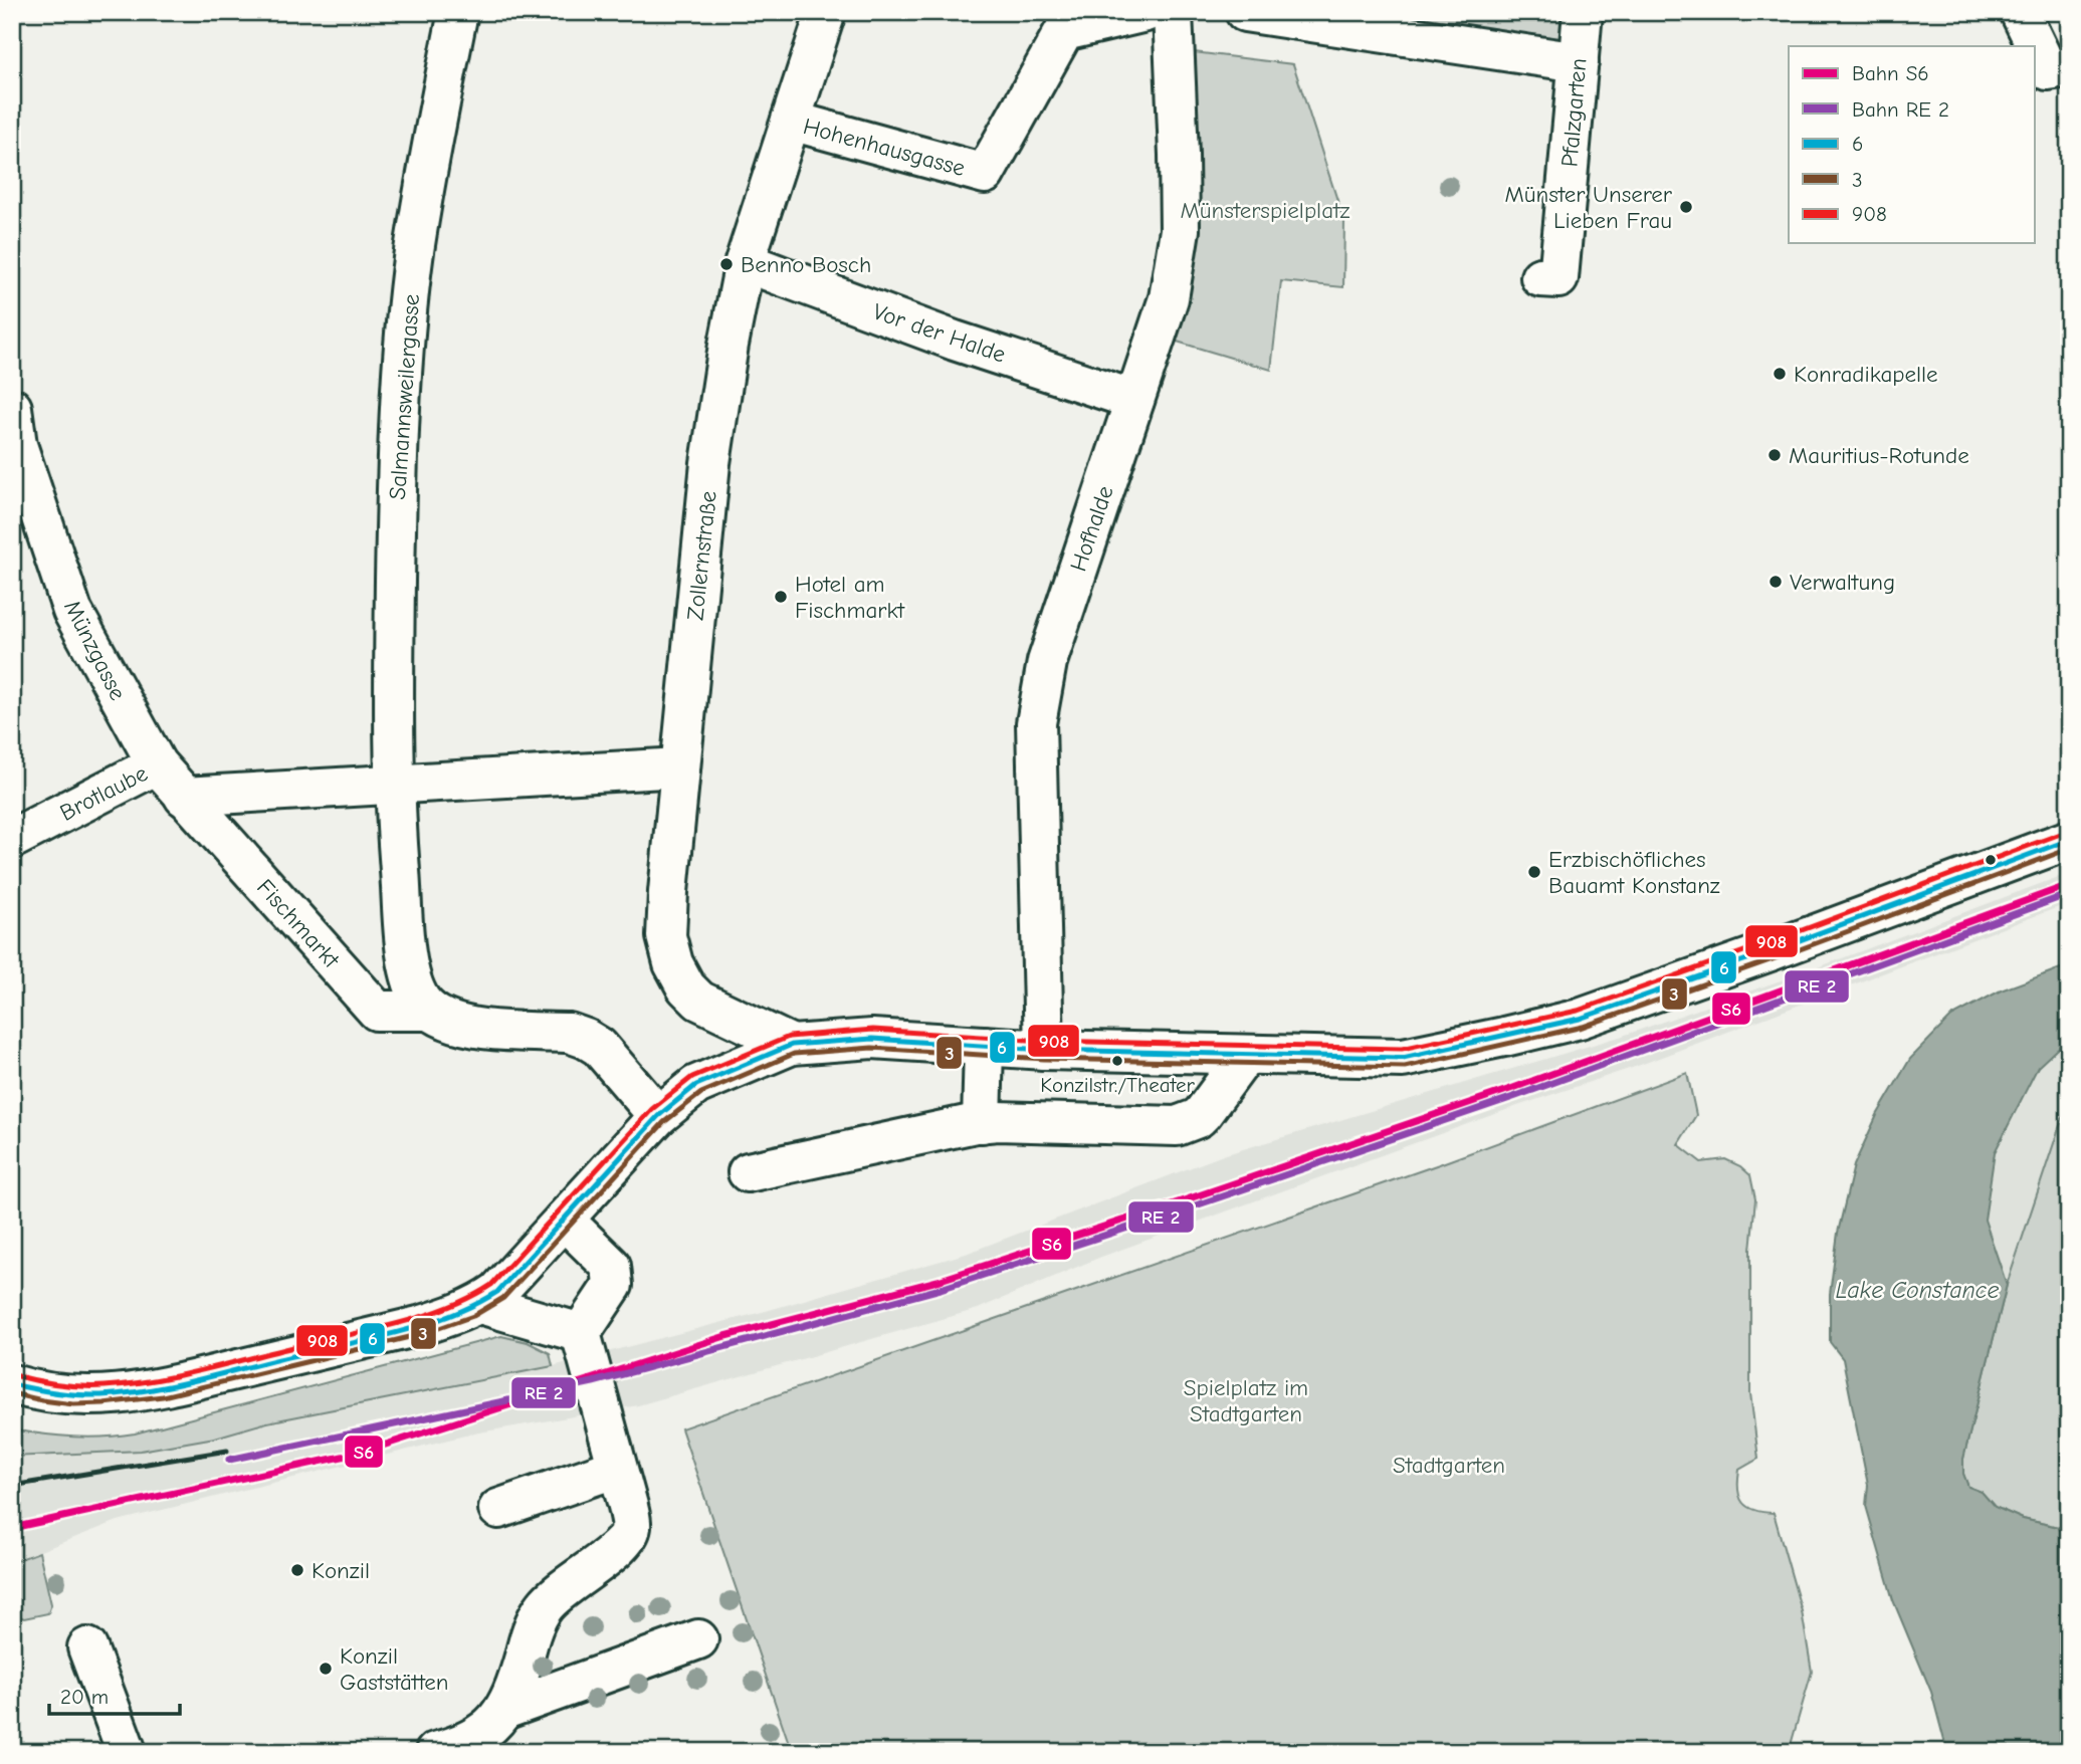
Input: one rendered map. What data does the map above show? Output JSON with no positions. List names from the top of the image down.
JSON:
{
  "streets": {
    "street": [
      "Pfalzgarten",
      "Hohenhausgasse",
      "Vor der Halde",
      "Salmannsweilergasse",
      "Hofhalde",
      "Zollernstraße",
      "Münzgasse",
      "Brotlaube",
      "Fischmarkt"
    ]
  },
  "crossings": [
    ["Hohenhausgasse", "Zollernstraße"],
    ["Vor der Halde", "Hofhalde"],
    ["Vor der Halde", "Zollernstraße"],
    ["Münzgasse", "Brotlaube"],
    ["Münzgasse", "Fischmarkt"],
    ["Brotlaube", "Fischmarkt"]
  ],
  "water": ["Lake Constance"],
  "parks": ["Münsterspielplatz", "Spielplatz im Stadtgarten", "Stadtgarten"],
  "places": [
    "Münster Unserer Lieben Frau",
    "Benno Bosch",
    "Konradikapelle",
    "Mauritius-Rotunde",
    "Verwaltung",
    "Hotel am Fischmarkt",
    "Erzbischöfliches Bauamt Konstanz",
    "Konzilstr./Theater",
    "Konzil",
    "Konzil Gaststätten"
  ],
  "lines": [
    "transit line 908",
    "transit line 6",
    "transit line 3",
    "rail line S6"
  ],
  "legend": [
    "Bahn S6",
    "Bahn RE 2",
    "6",
    "3",
    "908"
  ],
  "scale_bar": "20 m"
}
